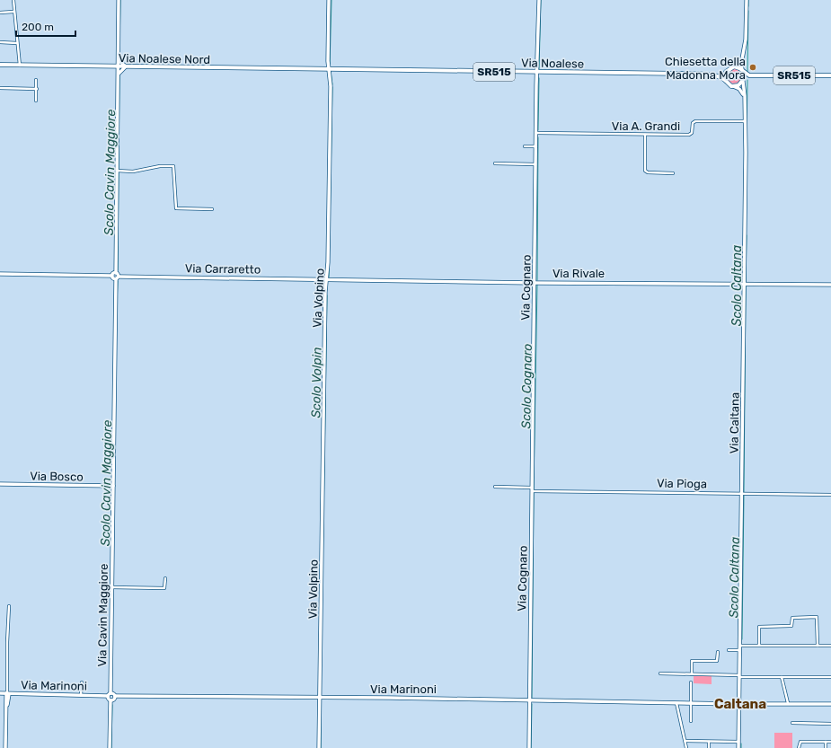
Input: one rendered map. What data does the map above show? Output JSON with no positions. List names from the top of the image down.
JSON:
{
  "streets": {
    "main road": ["Via Noalese Nord", "Via Noalese", "SR515"],
    "street": [
      "Via A. Grandi",
      "Via Carraretto",
      "Via Rivale",
      "Via Cognaro",
      "Via Volpino",
      "Via Caltana",
      "Via Bosco",
      "Via Pioga",
      "Via Cavin Maggiore",
      "Via Marinoni"
    ]
  },
  "crossings": [
    ["Via Noalese Nord", "Via Noalese"],
    ["Via Noalese Nord", "Via Volpino"],
    ["Via Noalese", "SR515"],
    ["Via Noalese", "Via Cognaro"],
    ["Via Noalese", "Via Volpino"],
    ["Via Noalese", "Via Caltana"],
    ["SR515", "Via Caltana"],
    ["Via A. Grandi", "Via Cognaro"],
    ["Via A. Grandi", "Via Caltana"],
    ["Via Carraretto", "Via Rivale"],
    ["Via Carraretto", "Via Volpino"],
    ["Via Carraretto", "Via Cavin Maggiore"],
    ["Via Rivale", "Via Cognaro"],
    ["Via Rivale", "Via Volpino"],
    ["Via Rivale", "Via Caltana"],
    ["Via Cognaro", "Via Pioga"],
    ["Via Cognaro", "Via Marinoni"],
    ["Via Volpino", "Via Marinoni"],
    ["Via Caltana", "Via Pioga"],
    ["Via Caltana", "Via Marinoni"],
    ["Via Bosco", "Via Cavin Maggiore"],
    ["Via Cavin Maggiore", "Via Marinoni"]
  ],
  "districts": ["Caltana"],
  "water": [
    "Scolo Cavin Maggiore",
    "Scolo Caltana",
    "Scolo Volpin",
    "Scolo Cognaro"
  ],
  "places": ["Chiesetta della Madonna Mora"],
  "scale_bar": "200 m"
}
